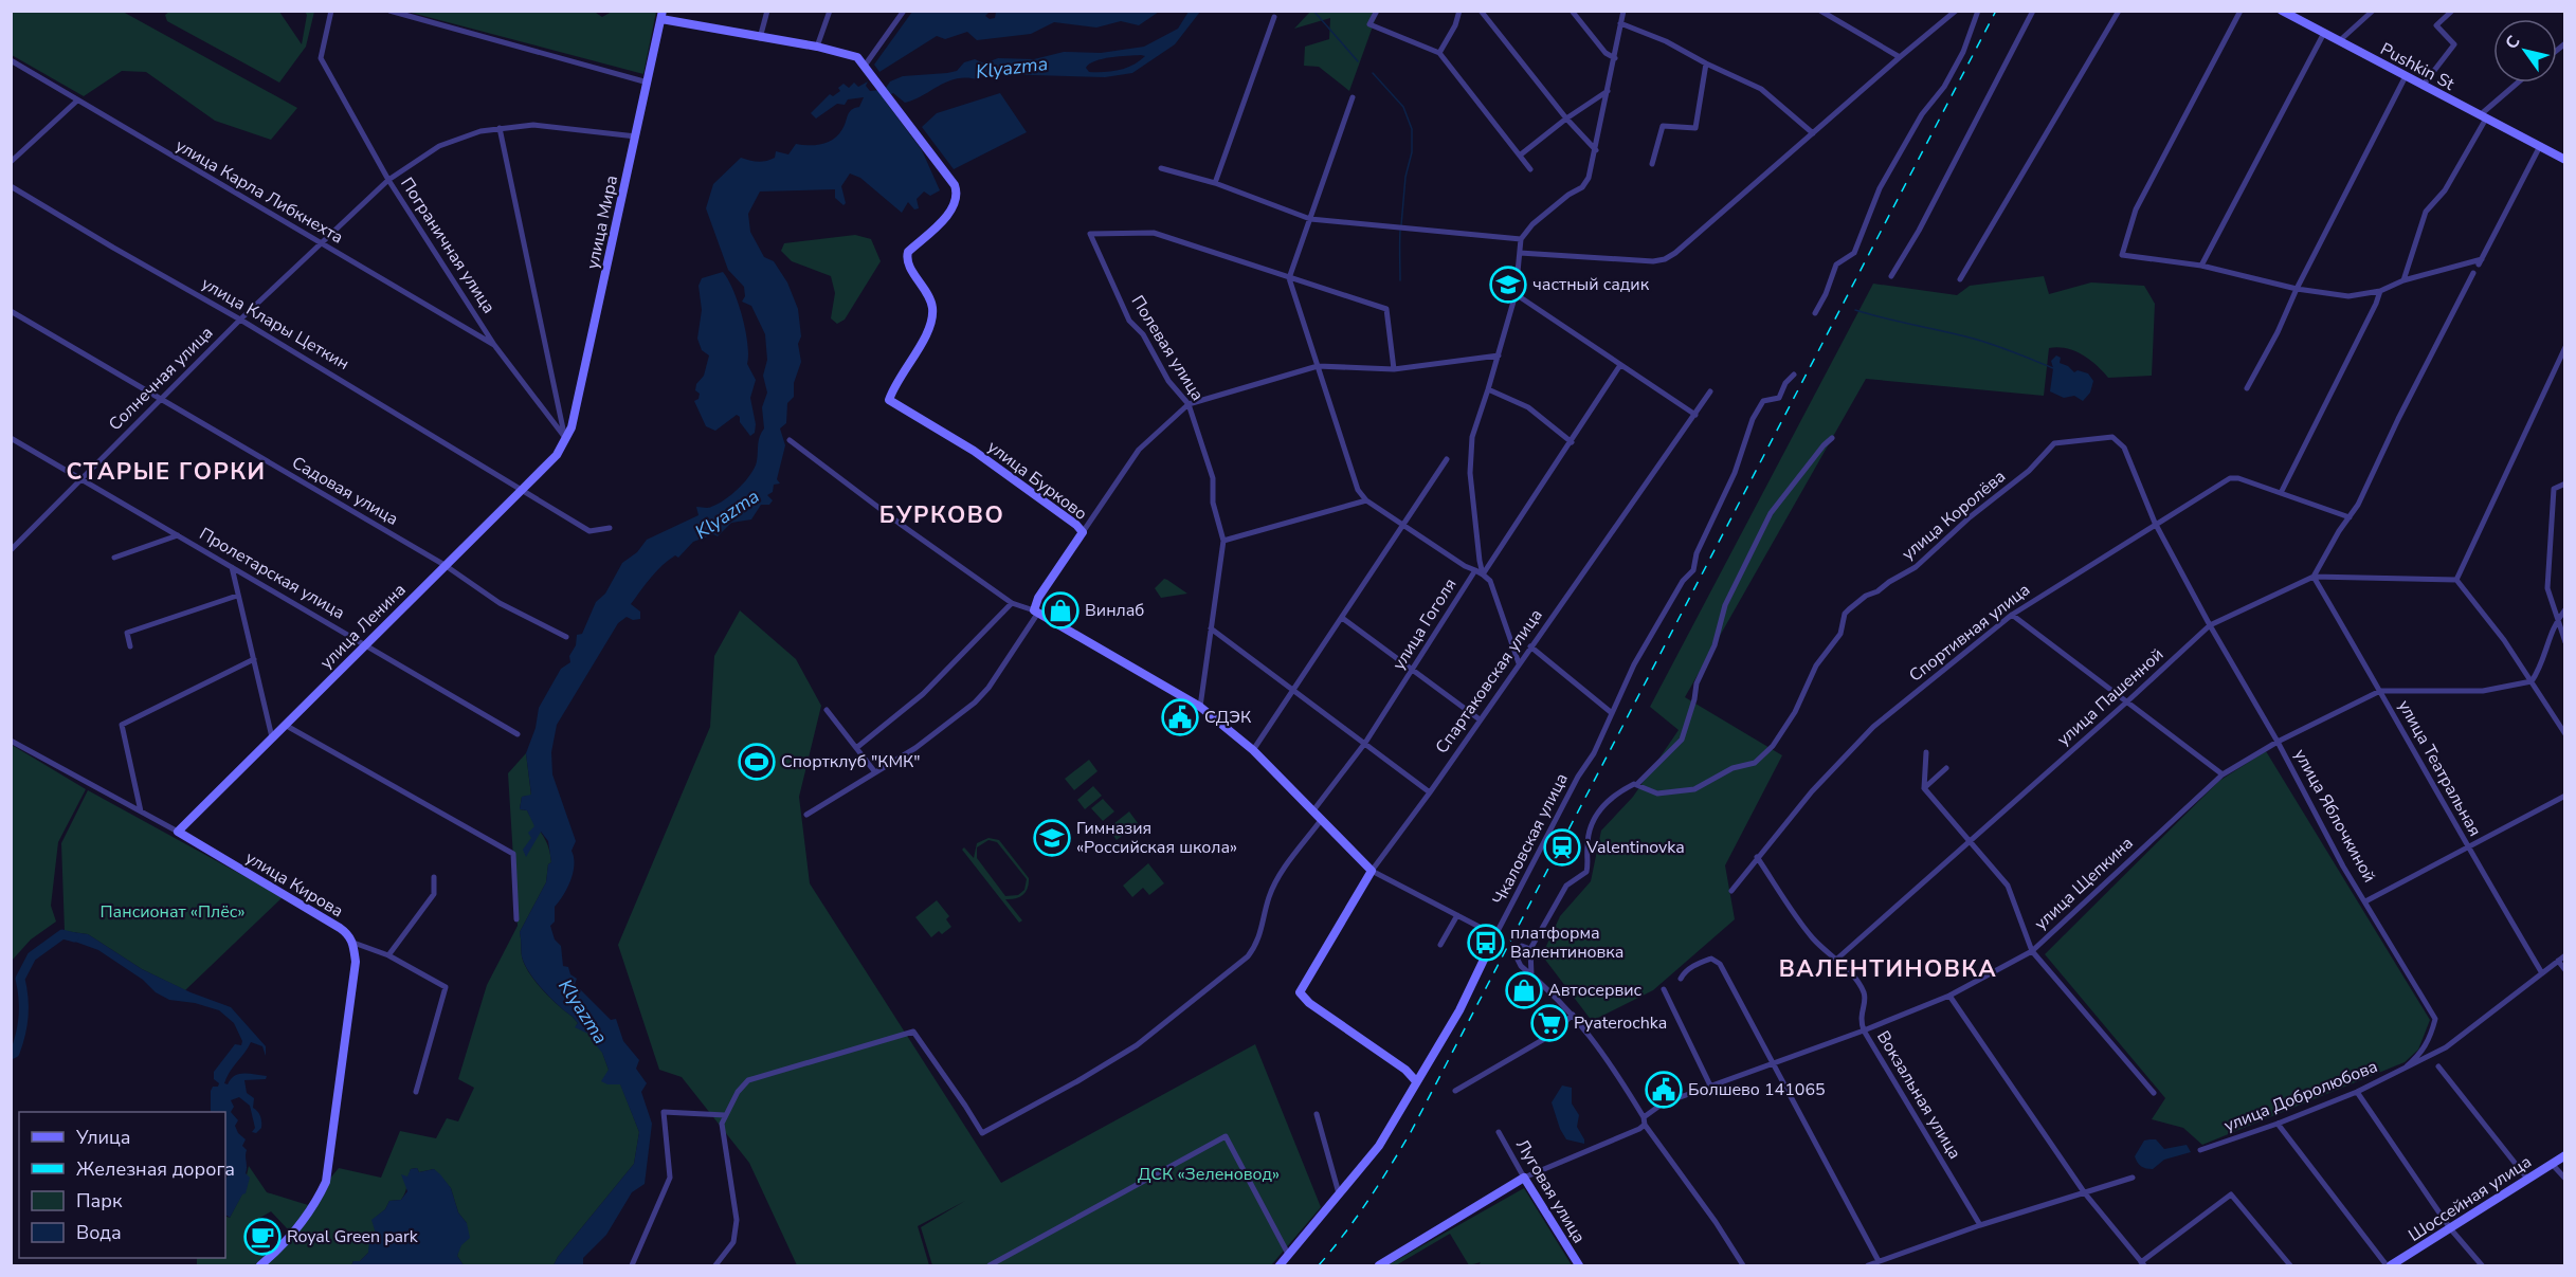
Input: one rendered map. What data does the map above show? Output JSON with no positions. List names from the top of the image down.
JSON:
{
  "streets": {
    "street": [
      "Pushkin St",
      "улица Карла Либкнехта",
      "улица Мира",
      "Пограничная улица",
      "улица Клары Цеткин",
      "Полевая улица",
      "Солнечная улица",
      "улица Бурково",
      "Садовая улица",
      "улица Королёва",
      "Пролетарская улица",
      "улица Гоголя",
      "улица Ленина",
      "Спортивная улица",
      "Спартаковская улица",
      "улица Пашенной",
      "улица Театральная",
      "улица Яблочкиной",
      "Чкаловская улица",
      "улица Щепкина",
      "улица Кирова",
      "Вокзальная улица",
      "улица Добролюбова",
      "Луговая улица",
      "Шоссейная улица"
    ]
  },
  "crossings": [
    ["улица Карла Либкнехта", "Пограничная улица"],
    ["улица Карла Либкнехта", "Солнечная улица"],
    ["улица Мира", "Пограничная улица"],
    ["улица Мира", "Солнечная улица"],
    ["улица Мира", "улица Ленина"],
    ["Пограничная улица", "Солнечная улица"],
    ["Пограничная улица", "улица Ленина"],
    ["улица Клары Цеткин", "Солнечная улица"],
    ["улица Клары Цеткин", "улица Ленина"],
    ["Солнечная улица", "Садовая улица"],
    ["Солнечная улица", "Пролетарская улица"],
    ["Садовая улица", "улица Ленина"],
    ["улица Королёва", "Спортивная улица"],
    ["улица Королёва", "улица Яблочкиной"],
    ["Пролетарская улица", "улица Ленина"],
    ["улица Ленина", "улица Кирова"],
    ["Спортивная улица", "улица Яблочкиной"],
    ["Спортивная улица", "Вокзальная улица"],
    ["Спартаковская улица", "Чкаловская улица"],
    ["улица Пашенной", "улица Театральная"],
    ["улица Пашенной", "улица Яблочкиной"],
    ["улица Пашенной", "Вокзальная улица"],
    ["улица Театральная", "улица Щепкина"],
    ["улица Театральная", "улица Добролюбова"],
    ["улица Яблочкиной", "улица Щепкина"],
    ["улица Яблочкиной", "улица Добролюбова"],
    ["улица Щепкина", "Вокзальная улица"],
    ["улица Щепкина", "Луговая улица"]
  ],
  "districts": ["СТАРЫЕ ГОРКИ", "БУРКОВО", "ВАЛЕНТИНОВКА"],
  "water": ["Klyazma"],
  "parks": ["Пансионат «Плёс»", "ДСК «Зеленовод»"],
  "places": {
    "school or university": ["частный садик", "Гимназия «Российская школа»"],
    "shop": ["Винлаб", "Автосервис"],
    "public building": ["СДЭК", "Болшево 141065"],
    "sports": ["Спортклуб \"КМК\""],
    "station": ["Valentinovka"],
    "bus stop": ["платформа Валентиновка"],
    "supermarket": ["Pyaterochka"],
    "cafe": ["Royal Green park"]
  },
  "legend": [
    "Улица",
    "Железная дорога",
    "Парк",
    "Вода"
  ],
  "north": "top left"
}
